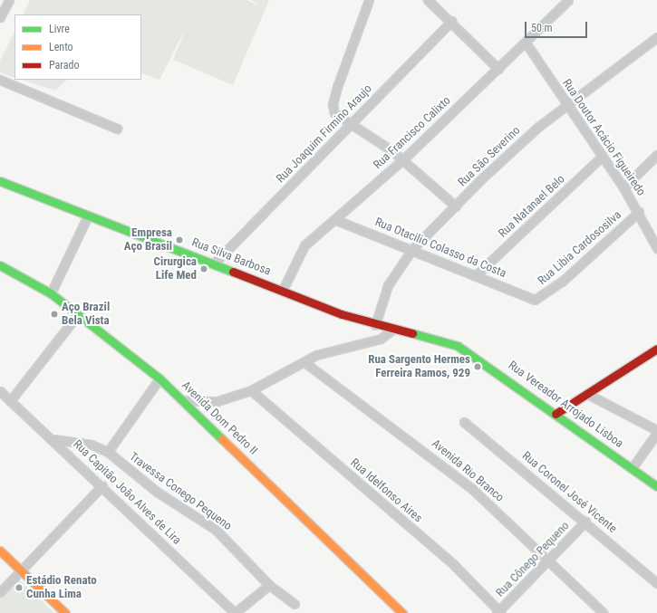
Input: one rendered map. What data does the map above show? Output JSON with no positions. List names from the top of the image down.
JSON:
{
  "streets": {
    "main road": ["Rua Silva Barbosa", "Rua Vereador Arrojado Lisboa", "Avenida Dom Pedro II"],
    "street": [
      "Rua Francisco Calixto",
      "Rua Joaquim Firmino Araujo",
      "Rua Doutor Acácio Figueiredo",
      "Rua São Severino",
      "Rua Natanael Belo",
      "Rua Otacilio Colasso da Costa",
      "Rua Libia Cardososilva",
      "Avenida Rio Branco",
      "Rua Idelfonso Aires",
      "Travessa Conego Pequeno",
      "Rua Capitão João Alves de Lira",
      "Rua Coronel José Vicente",
      "Rua Cônego Pequeno"
    ]
  },
  "crossings": [
    ["Rua Francisco Calixto", "Rua Doutor Acácio Figueiredo"],
    ["Rua Francisco Calixto", "Rua Otacilio Colasso da Costa"],
    ["Rua Francisco Calixto", "Rua Silva Barbosa"],
    ["Rua Joaquim Firmino Araujo", "Rua Silva Barbosa"],
    ["Rua Doutor Acácio Figueiredo", "Rua São Severino"],
    ["Rua Doutor Acácio Figueiredo", "Rua Natanael Belo"],
    ["Rua Doutor Acácio Figueiredo", "Rua Libia Cardososilva"],
    ["Rua São Severino", "Rua Otacilio Colasso da Costa"],
    ["Rua São Severino", "Rua Silva Barbosa"],
    ["Rua Natanael Belo", "Rua Otacilio Colasso da Costa"],
    ["Rua Otacilio Colasso da Costa", "Rua Libia Cardososilva"],
    ["Rua Silva Barbosa", "Rua Vereador Arrojado Lisboa"],
    ["Avenida Rio Branco", "Rua Cônego Pequeno"],
    ["Rua Idelfonso Aires", "Rua Cônego Pequeno"],
    ["Travessa Conego Pequeno", "Rua Capitão João Alves de Lira"],
    ["Rua Coronel José Vicente", "Rua Cônego Pequeno"]
  ],
  "places": [
    "Empresa Aço Brasil",
    "Cirurgica Life Med",
    "Aço Brazil Bela Vista",
    "Rua Sargento Hermes Ferreira Ramos, 929",
    "Estádio Renato Cunha Lima"
  ],
  "legend": ["Livre", "Lento", "Parado"],
  "scale_bar": "50 m"
}
